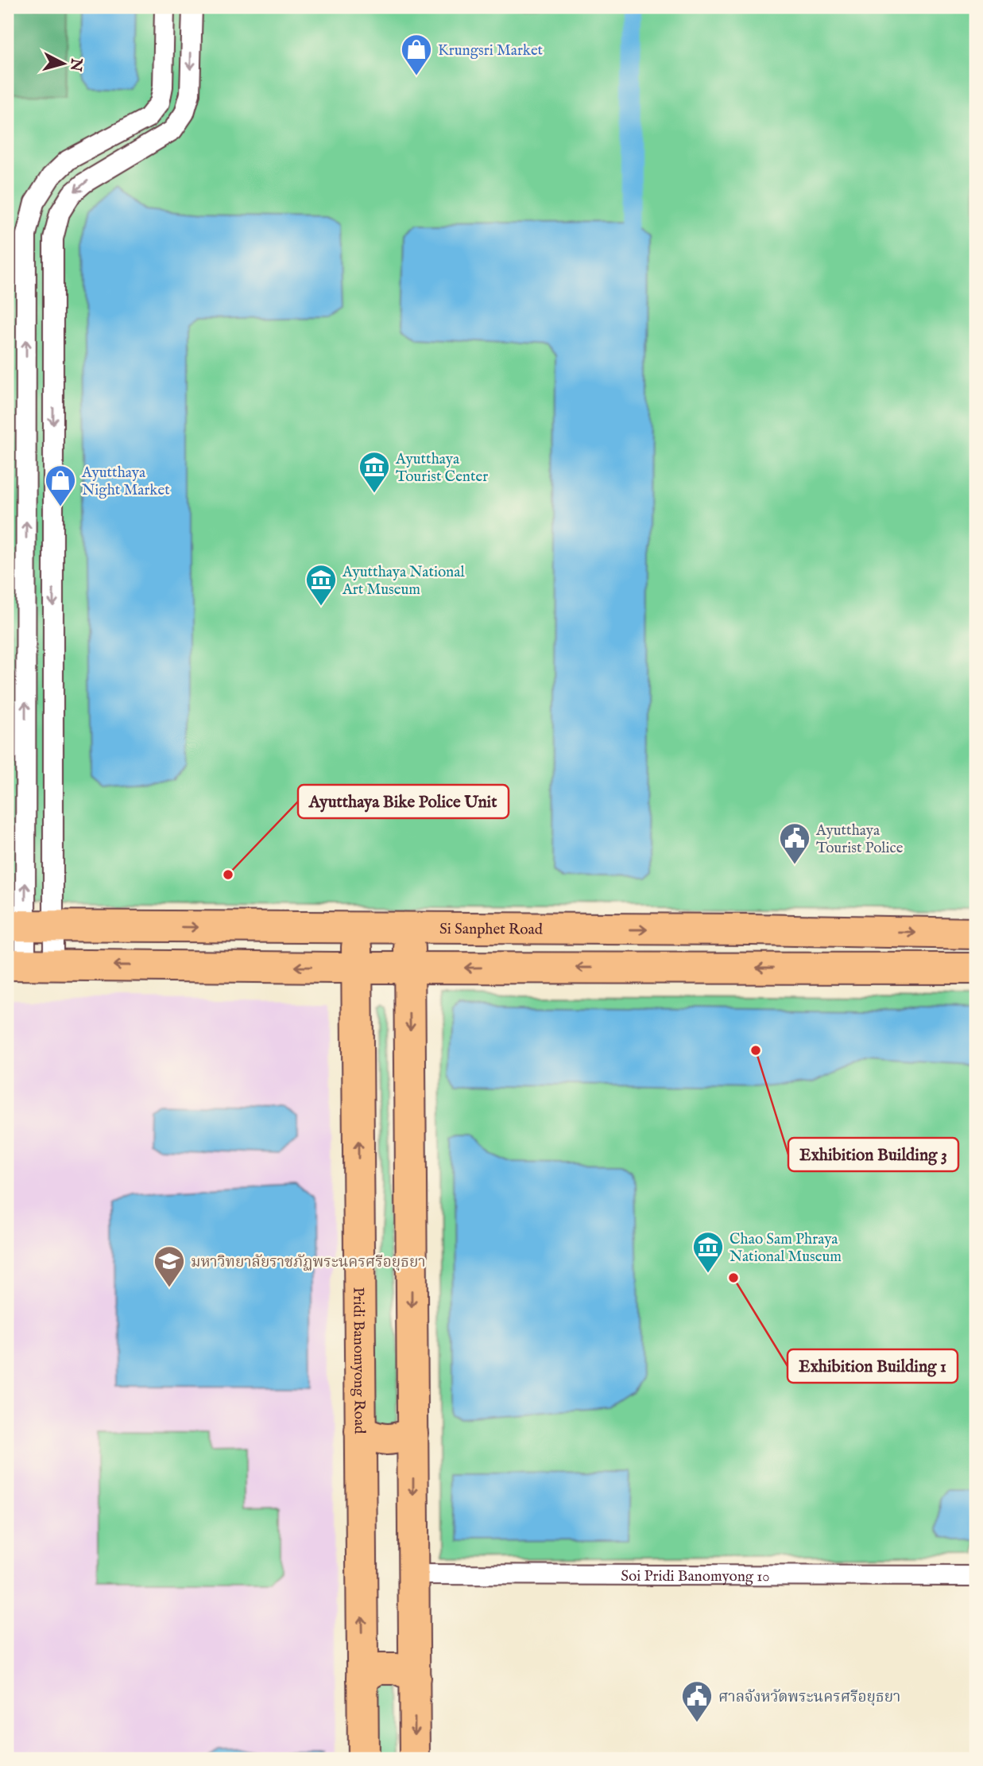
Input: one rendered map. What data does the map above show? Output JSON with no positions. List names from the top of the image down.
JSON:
{
  "streets": {
    "main road": ["Si Sanphet Road", "Pridi Banomyong Road"],
    "street": ["Soi Pridi Banomyong 10"]
  },
  "crossings": [
    ["Si Sanphet Road", "Pridi Banomyong Road"]
  ],
  "places": {
    "shop": ["Krungsri Market", "Ayutthaya Night Market"],
    "museum": ["Ayutthaya Tourist Center", "Ayutthaya National Art Museum", "Chao Sam Phraya National Museum"],
    "public building": ["Ayutthaya Tourist Police", "ศาลจังหวัดพระนครศรีอยุธยา"],
    "other": ["Ayutthaya Bike Police Unit", "Exhibition Building 3", "Exhibition Building 1"],
    "school or university": ["มหาวิทยาลัยราชภัฏพระนครศรีอยุธยา"]
  },
  "north": "right"
}
